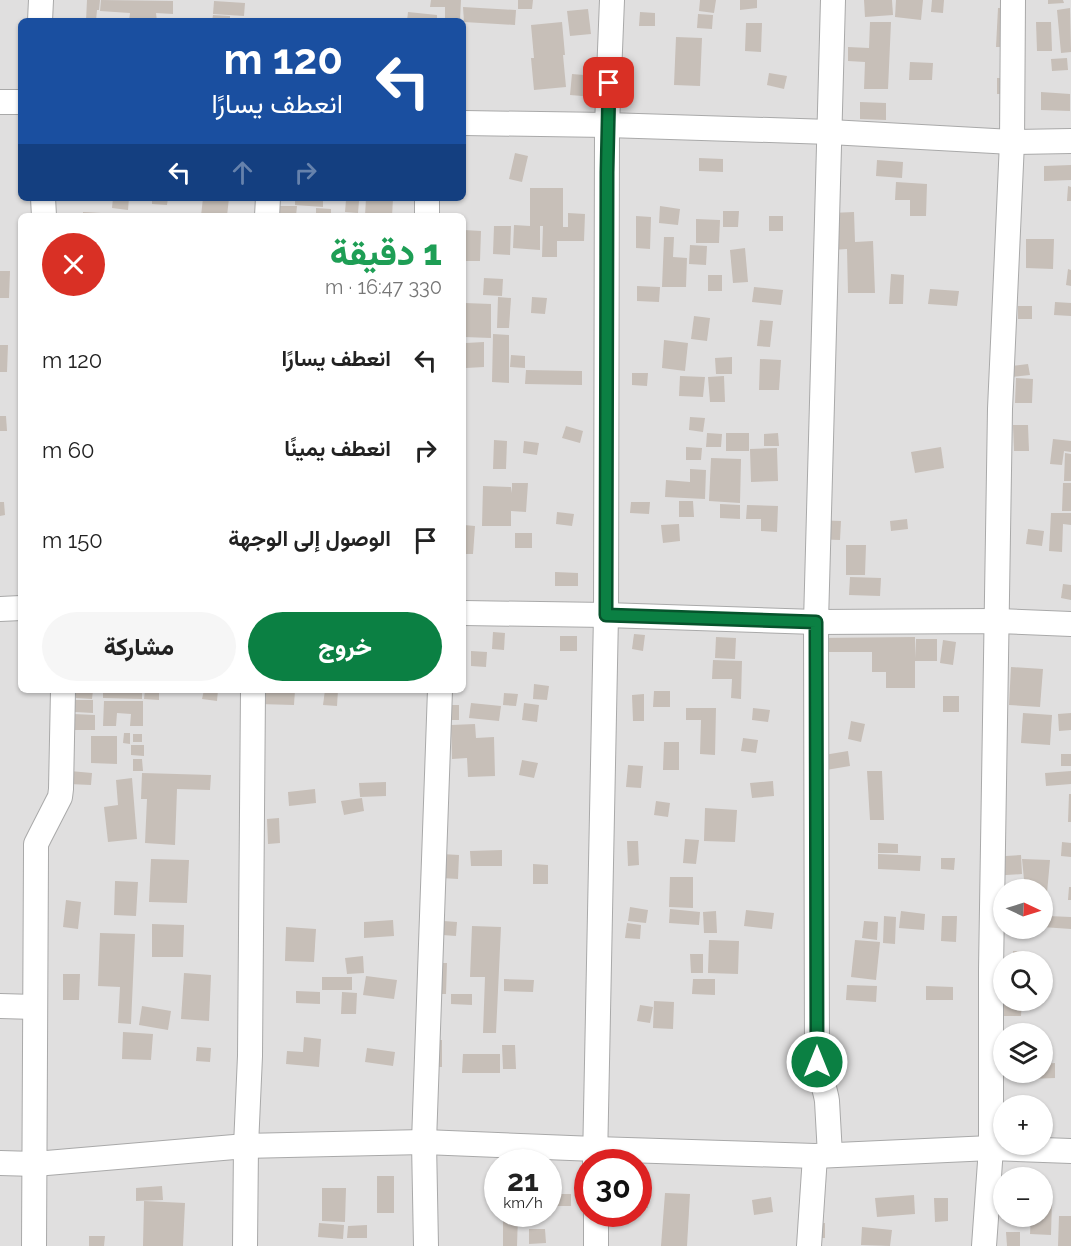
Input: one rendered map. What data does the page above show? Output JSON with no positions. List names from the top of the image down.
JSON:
{
  "north": "right",
  "page": {
    "turn": ["120 m", "انعطف يسارًا"],
    "heading": ["1 دقيقة", "330 m · 16:47"],
    "list": [
      {
        "name": "انعطف يسارًا",
        "value": "120 m"
      },
      {
        "name": "انعطف يمينًا",
        "value": "60 m"
      },
      {
        "name": "الوصول إلى الوجهة",
        "value": "150 m"
      }
    ],
    "buttons": ["خروج", "مشاركة"],
    "map_buttons": ["+", "−"],
    "speed": "21 km/h",
    "limit": "30"
  }
}
